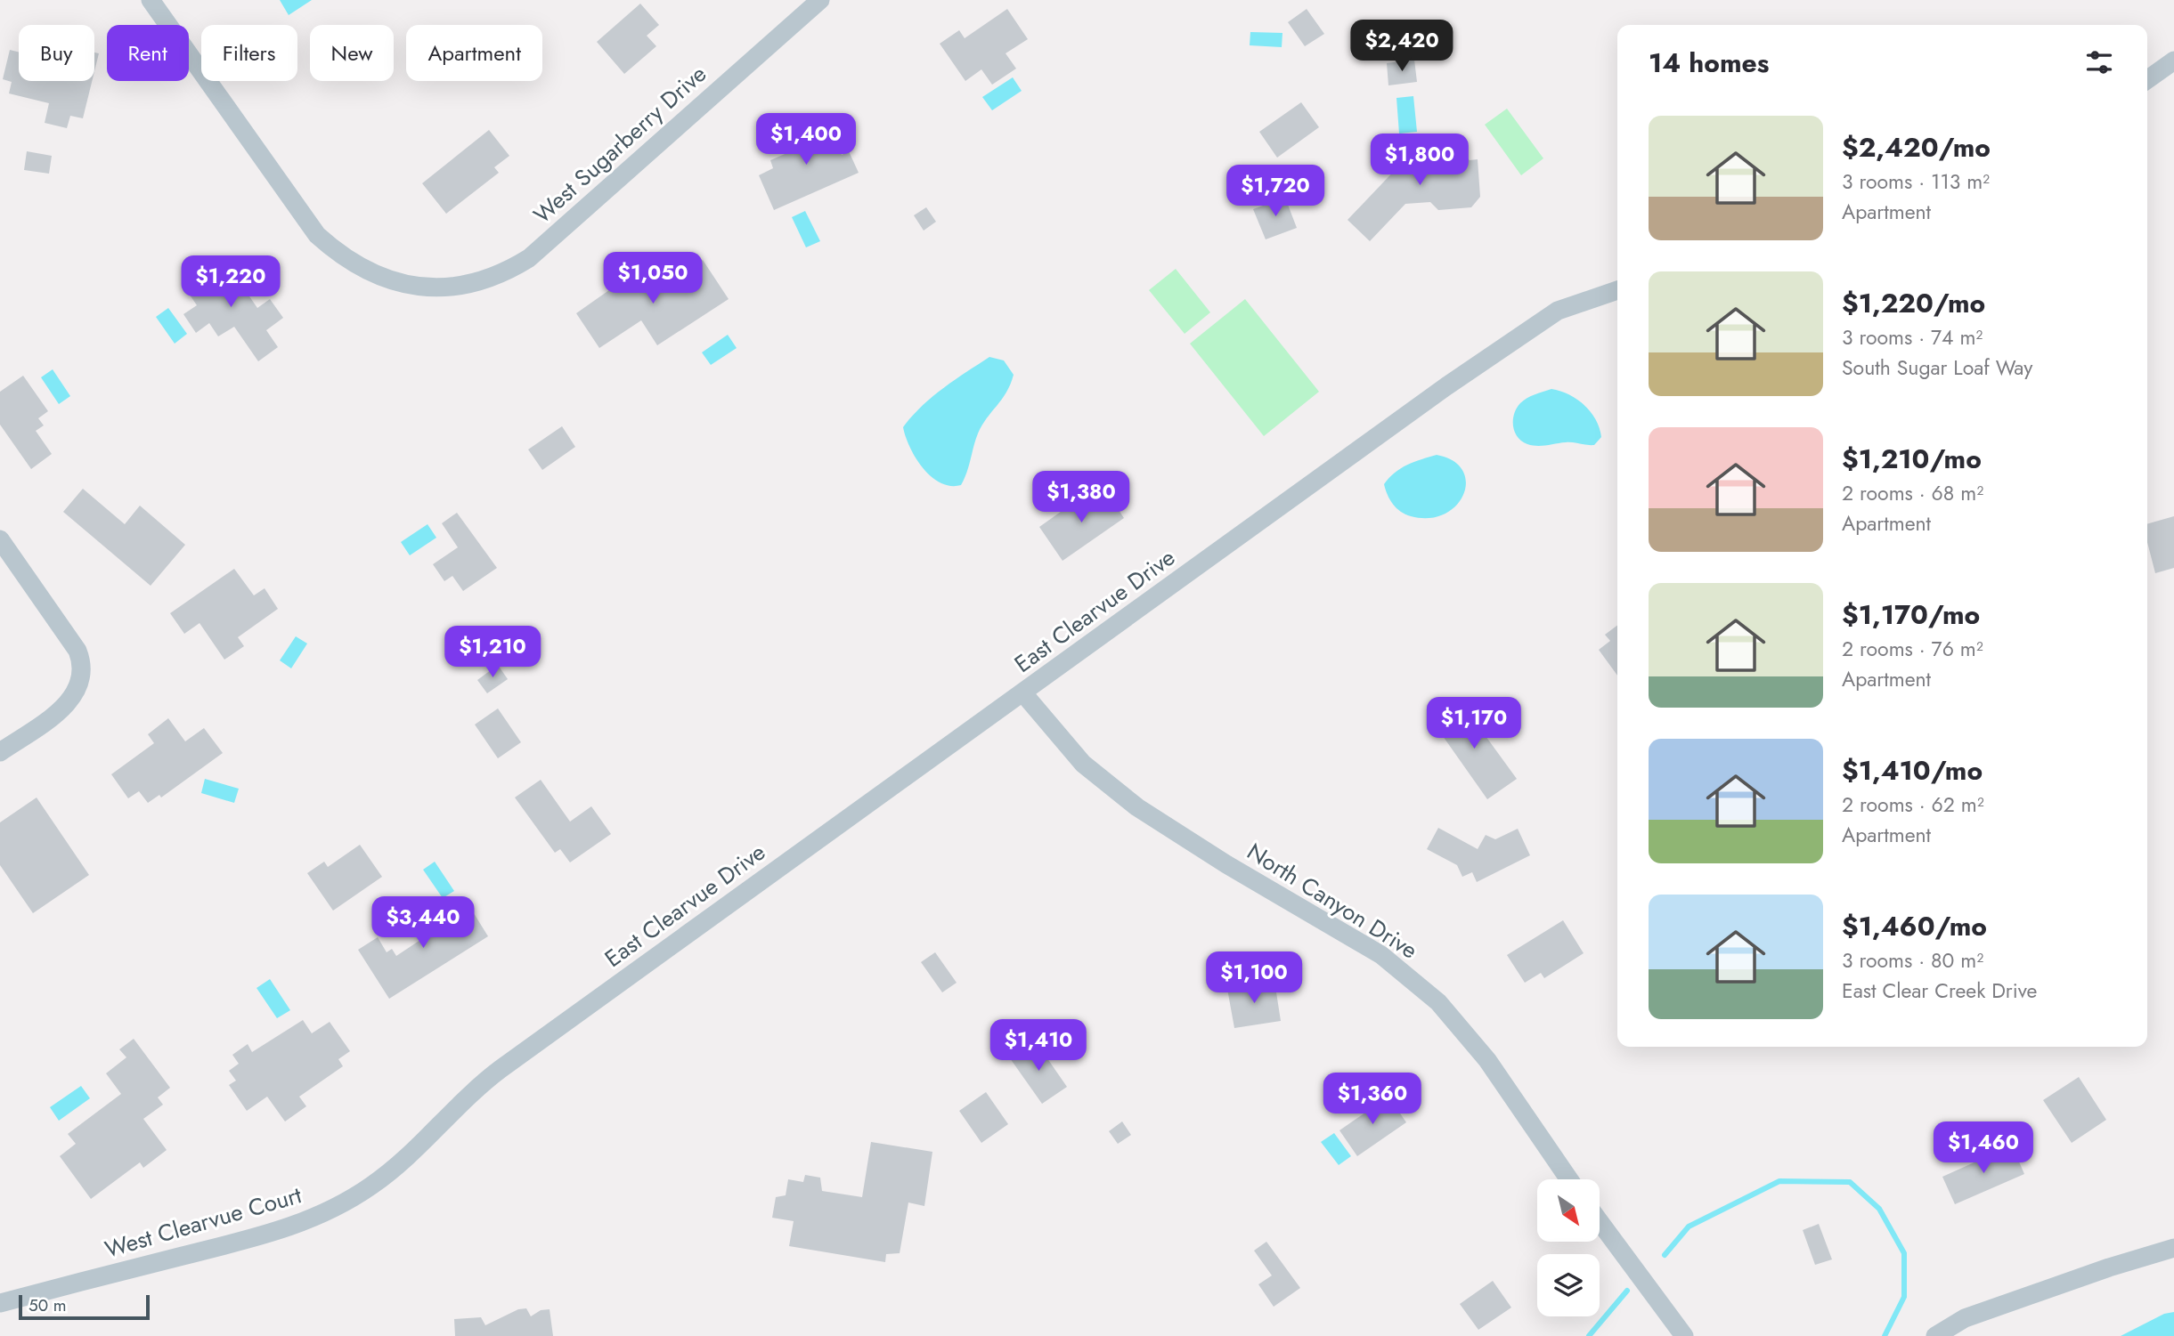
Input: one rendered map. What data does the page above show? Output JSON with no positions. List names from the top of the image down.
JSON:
{
  "streets": {
    "street": [
      "West Sugarberry Drive",
      "East Clearvue Drive",
      "North Canyon Drive",
      "West Clearvue Court"
    ]
  },
  "crossings": [
    ["East Clearvue Drive", "North Canyon Drive"],
    ["East Clearvue Drive", "West Clearvue Court"]
  ],
  "scale_bar": "50 m",
  "north": "bottom right",
  "page": {
    "price": [
      "$2,420",
      "$1,400",
      "$1,800",
      "$1,720",
      "$1,050",
      "$1,220",
      "$1,380",
      "$1,210",
      "$1,170",
      "$3,440",
      "$1,100",
      "$1,410",
      "$1,360",
      "$1,460"
    ],
    "chip": [
      "Buy",
      "Rent",
      "Filters",
      "New",
      "Apartment"
    ],
    "heading": "14 homes",
    "list": [
      {
        "name": "$2,420/mo",
        "note": "3 rooms · 113 m² · Apartment"
      },
      {
        "name": "$1,220/mo",
        "note": "3 rooms · 74 m² · South Sugar Loaf Way"
      },
      {
        "name": "$1,210/mo",
        "note": "2 rooms · 68 m² · Apartment"
      },
      {
        "name": "$1,170/mo",
        "note": "2 rooms · 76 m² · Apartment"
      },
      {
        "name": "$1,410/mo",
        "note": "2 rooms · 62 m² · Apartment"
      },
      {
        "name": "$1,460/mo",
        "note": "3 rooms · 80 m² · East Clear Creek Drive"
      }
    ],
    "scale": "50 m"
  }
}
